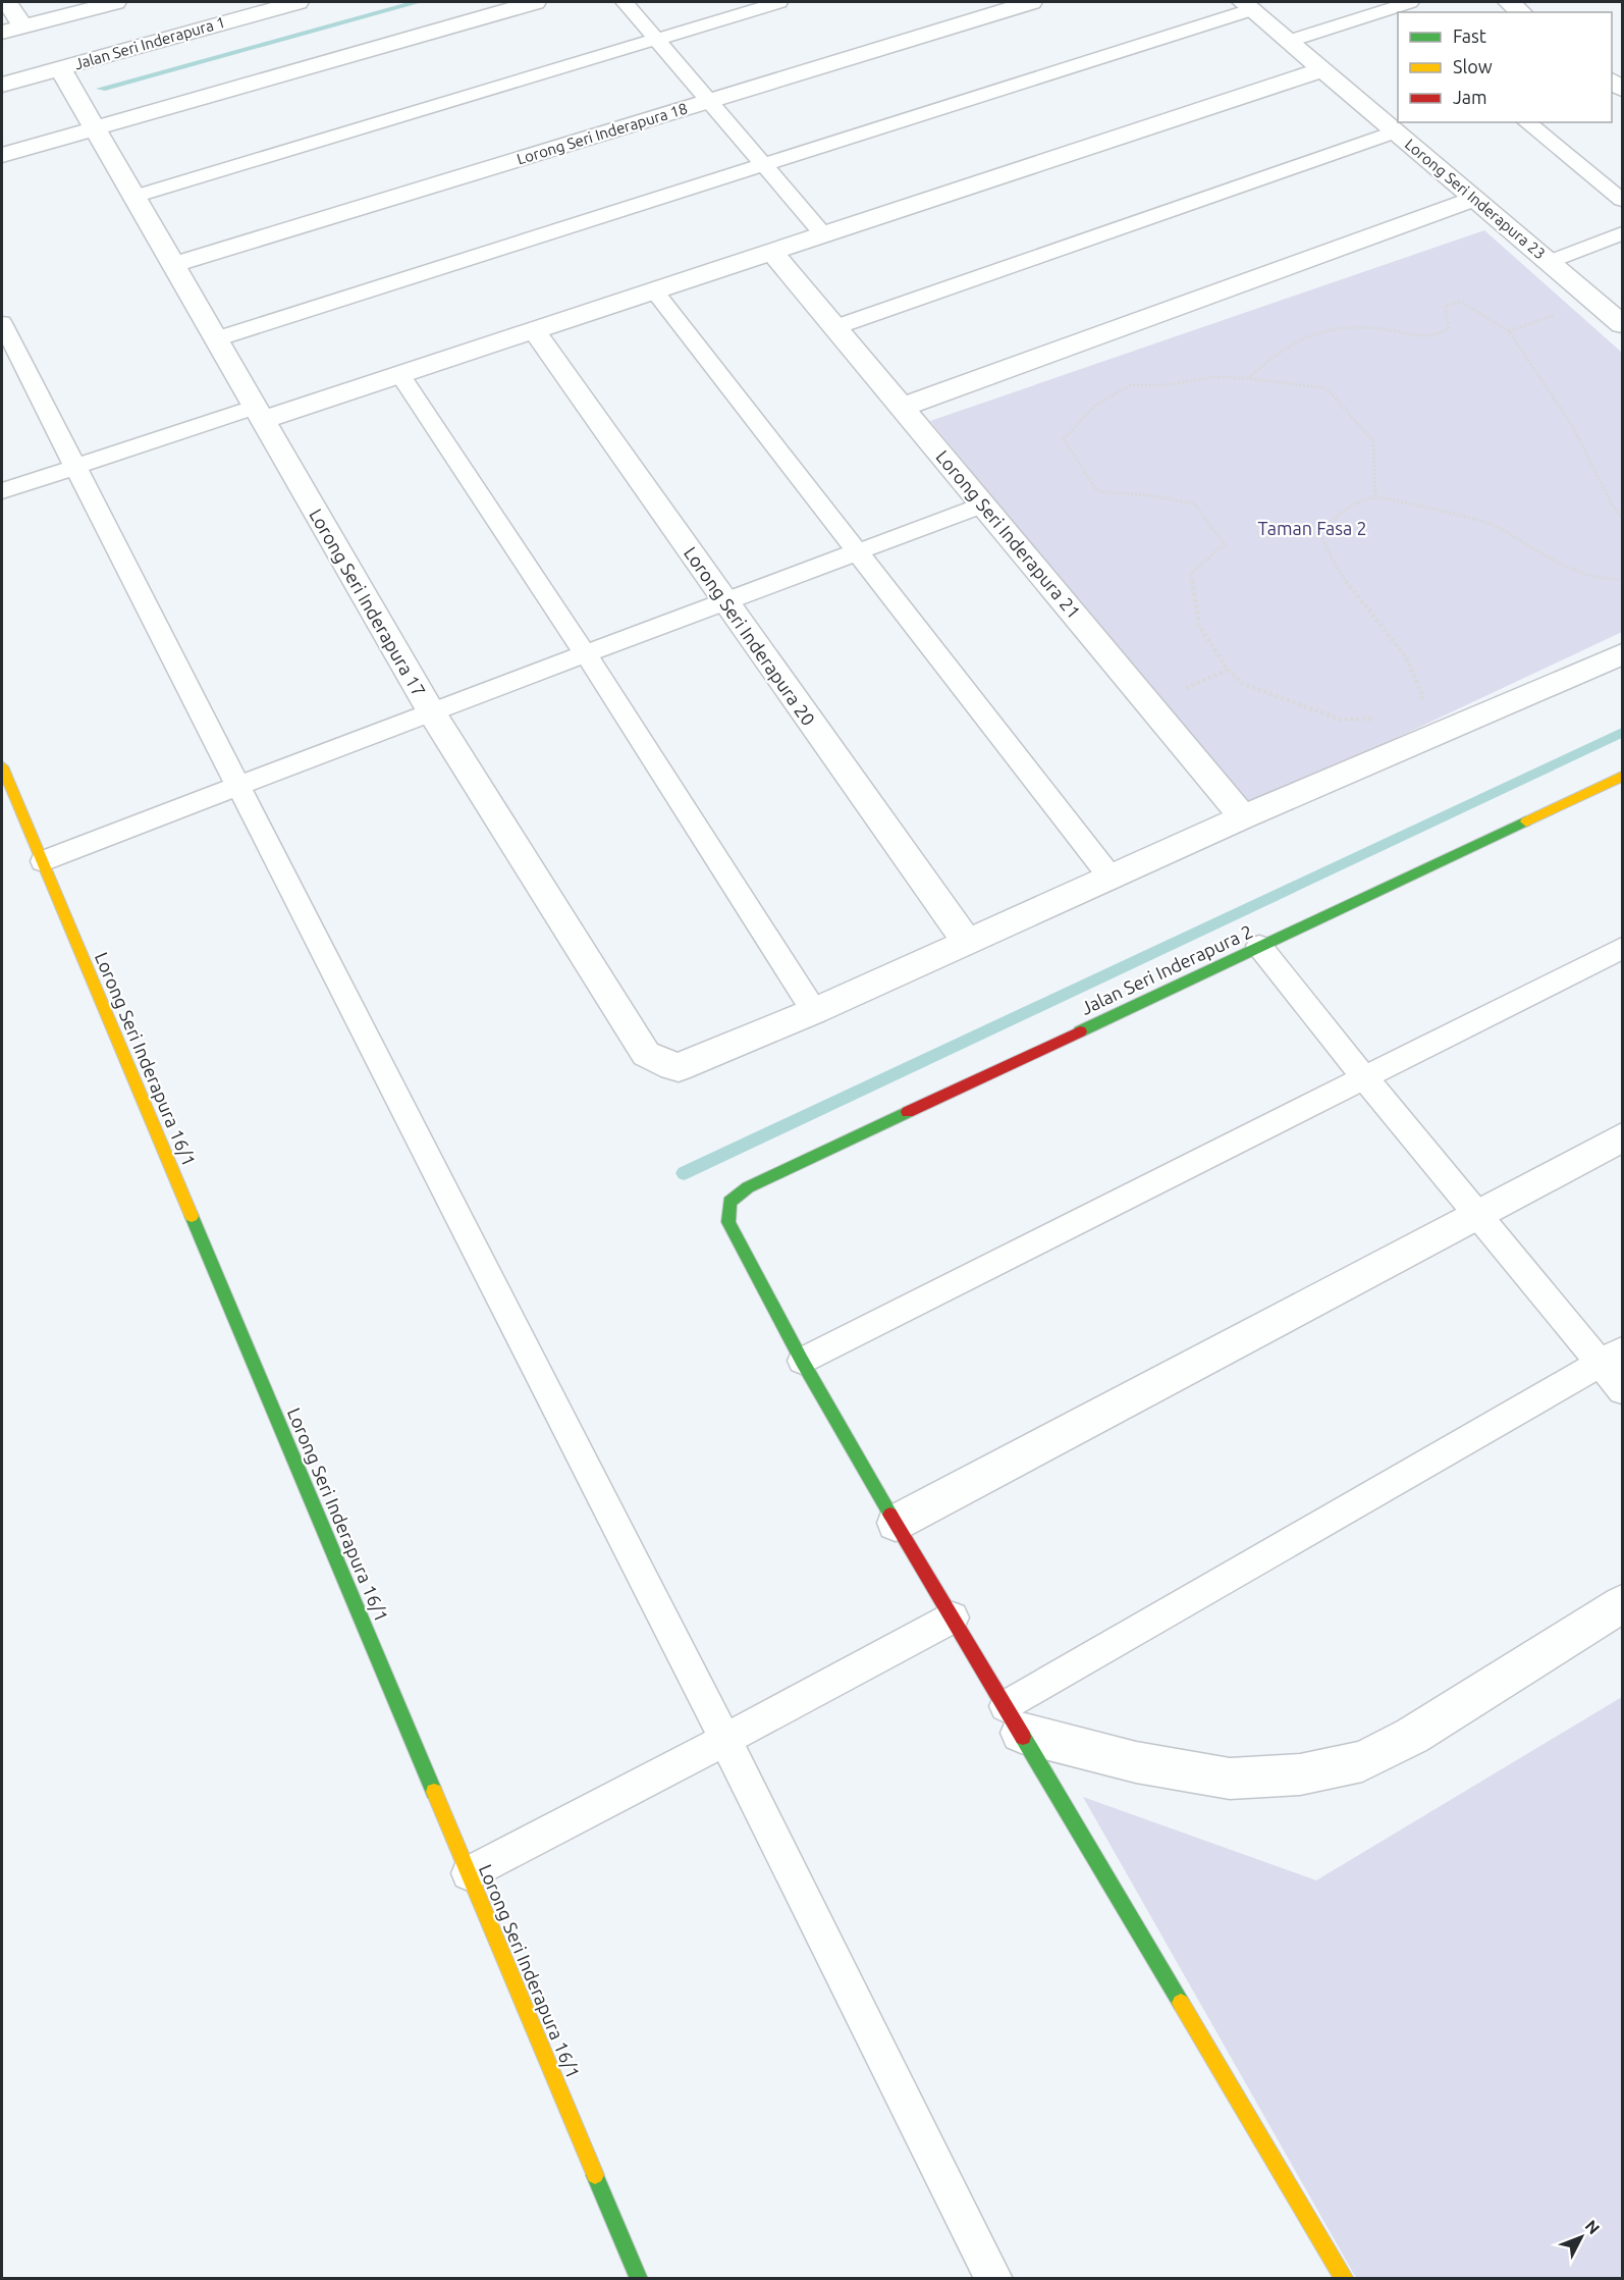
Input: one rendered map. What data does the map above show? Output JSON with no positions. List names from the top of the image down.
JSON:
{
  "streets": {
    "street": [
      "Jalan Seri Inderapura 1",
      "Lorong Seri Inderapura 18",
      "Lorong Seri Inderapura 23",
      "Lorong Seri Inderapura 21",
      "Lorong Seri Inderapura 17",
      "Lorong Seri Inderapura 20",
      "Jalan Seri Inderapura 2",
      "Lorong Seri Inderapura 16/1"
    ]
  },
  "crossings": [
    ["Jalan Seri Inderapura 1", "Lorong Seri Inderapura 17"],
    ["Lorong Seri Inderapura 18", "Lorong Seri Inderapura 17"]
  ],
  "parks": ["Taman Fasa 2"],
  "legend": ["Fast", "Slow", "Jam"],
  "north": "top right"
}
